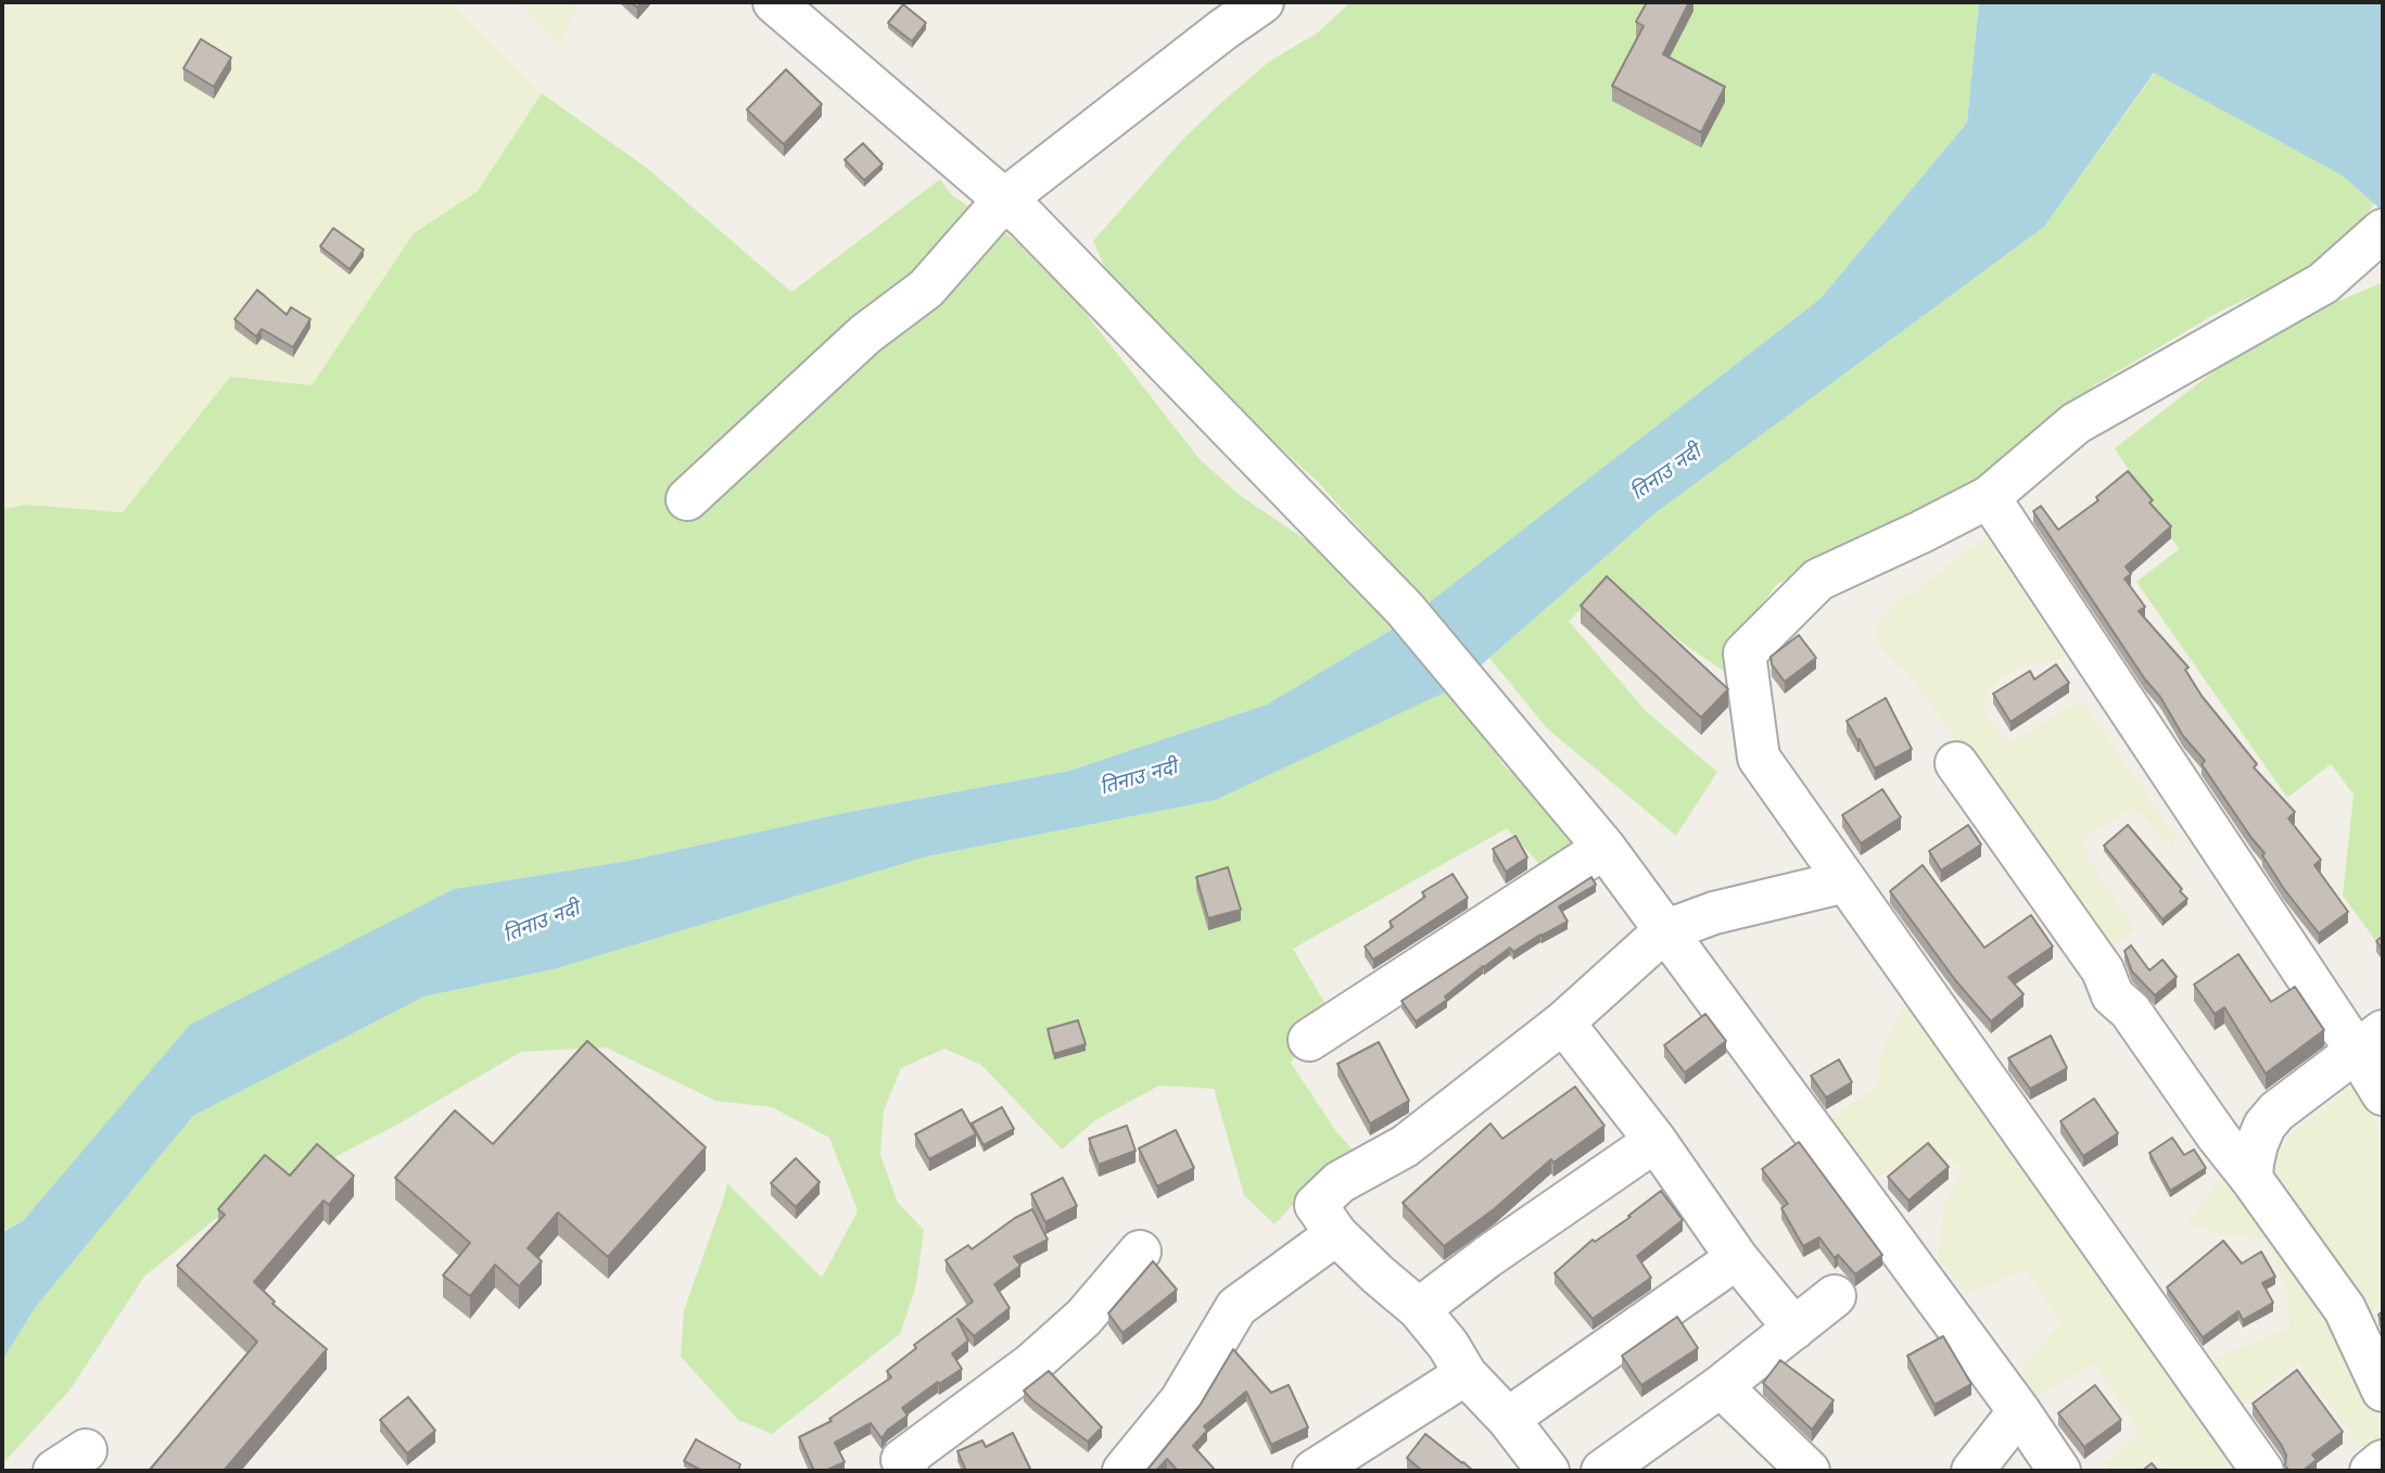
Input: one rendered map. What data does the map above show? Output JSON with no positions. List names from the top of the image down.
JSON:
{
  "water": ["तिनाउ नदी"]
}
